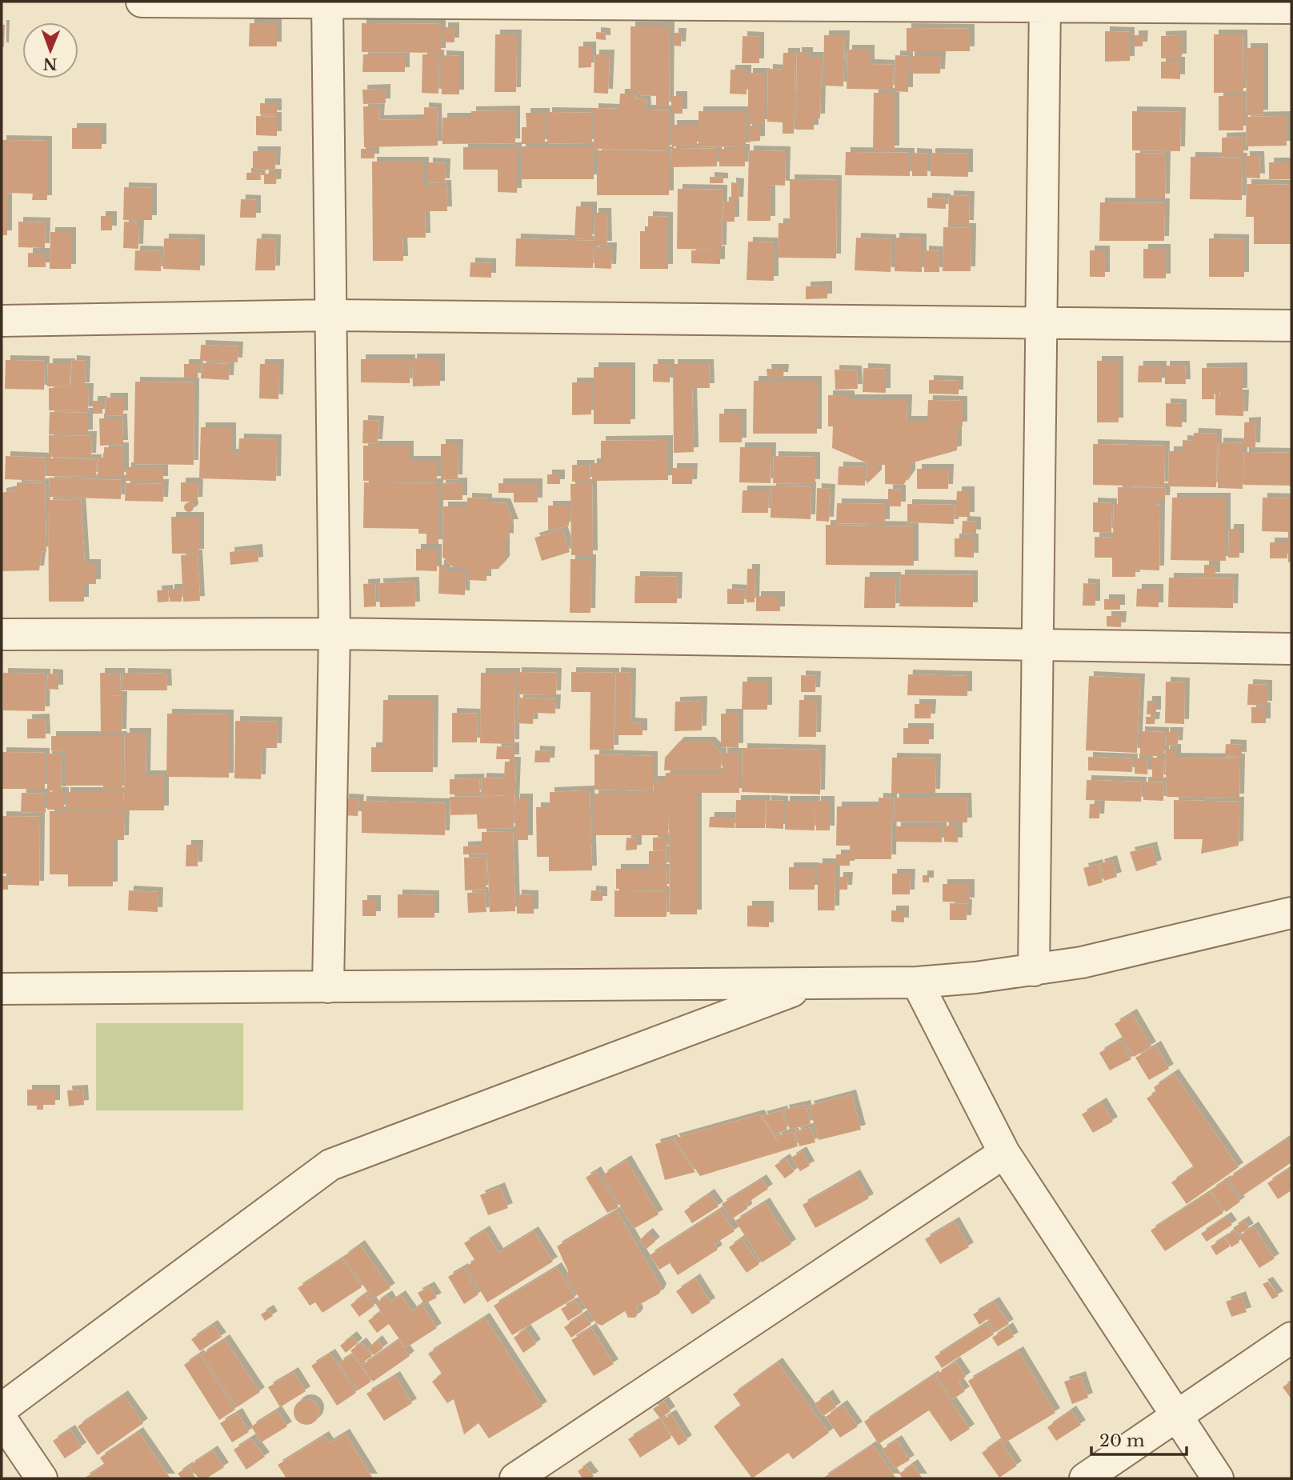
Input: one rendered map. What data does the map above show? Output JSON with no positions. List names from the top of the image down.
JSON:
{
  "scale_bar": "20 m",
  "north": "bottom"
}
